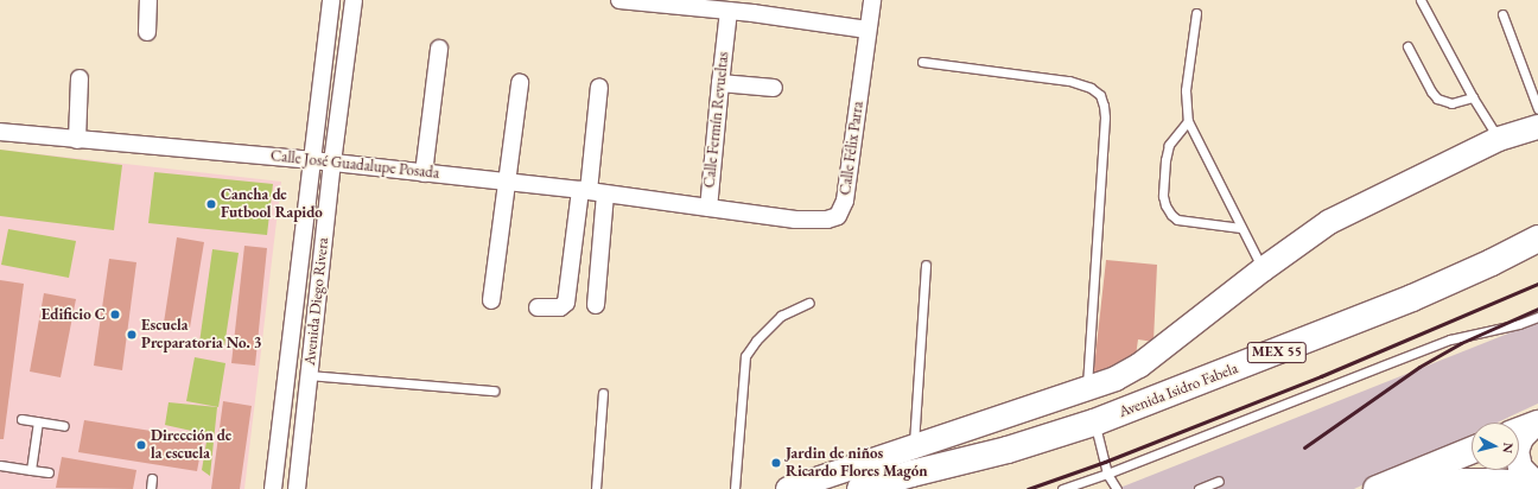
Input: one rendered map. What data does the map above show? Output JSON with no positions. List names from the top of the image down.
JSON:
{
  "streets": {
    "highway": ["MEX 55", "Avenida Isidro Fabela"],
    "street": [
      "Calle Fermín Revueltas",
      "Calle Félix Parra",
      "Calle José Guadalupe Posada",
      "Avenida Diego Rivera"
    ]
  },
  "crossings": [
    ["Calle Fermín Revueltas", "Calle Félix Parra"],
    ["Calle Fermín Revueltas", "Calle José Guadalupe Posada"],
    ["Calle José Guadalupe Posada", "Avenida Diego Rivera"]
  ],
  "places": [
    "Cancha de Futbool Rapido",
    "Edificio C",
    "Escuela Preparatoria No. 3",
    "Dirección de la escuela",
    "Jardin de niños Ricardo Flores Magón"
  ],
  "north": "right"
}
